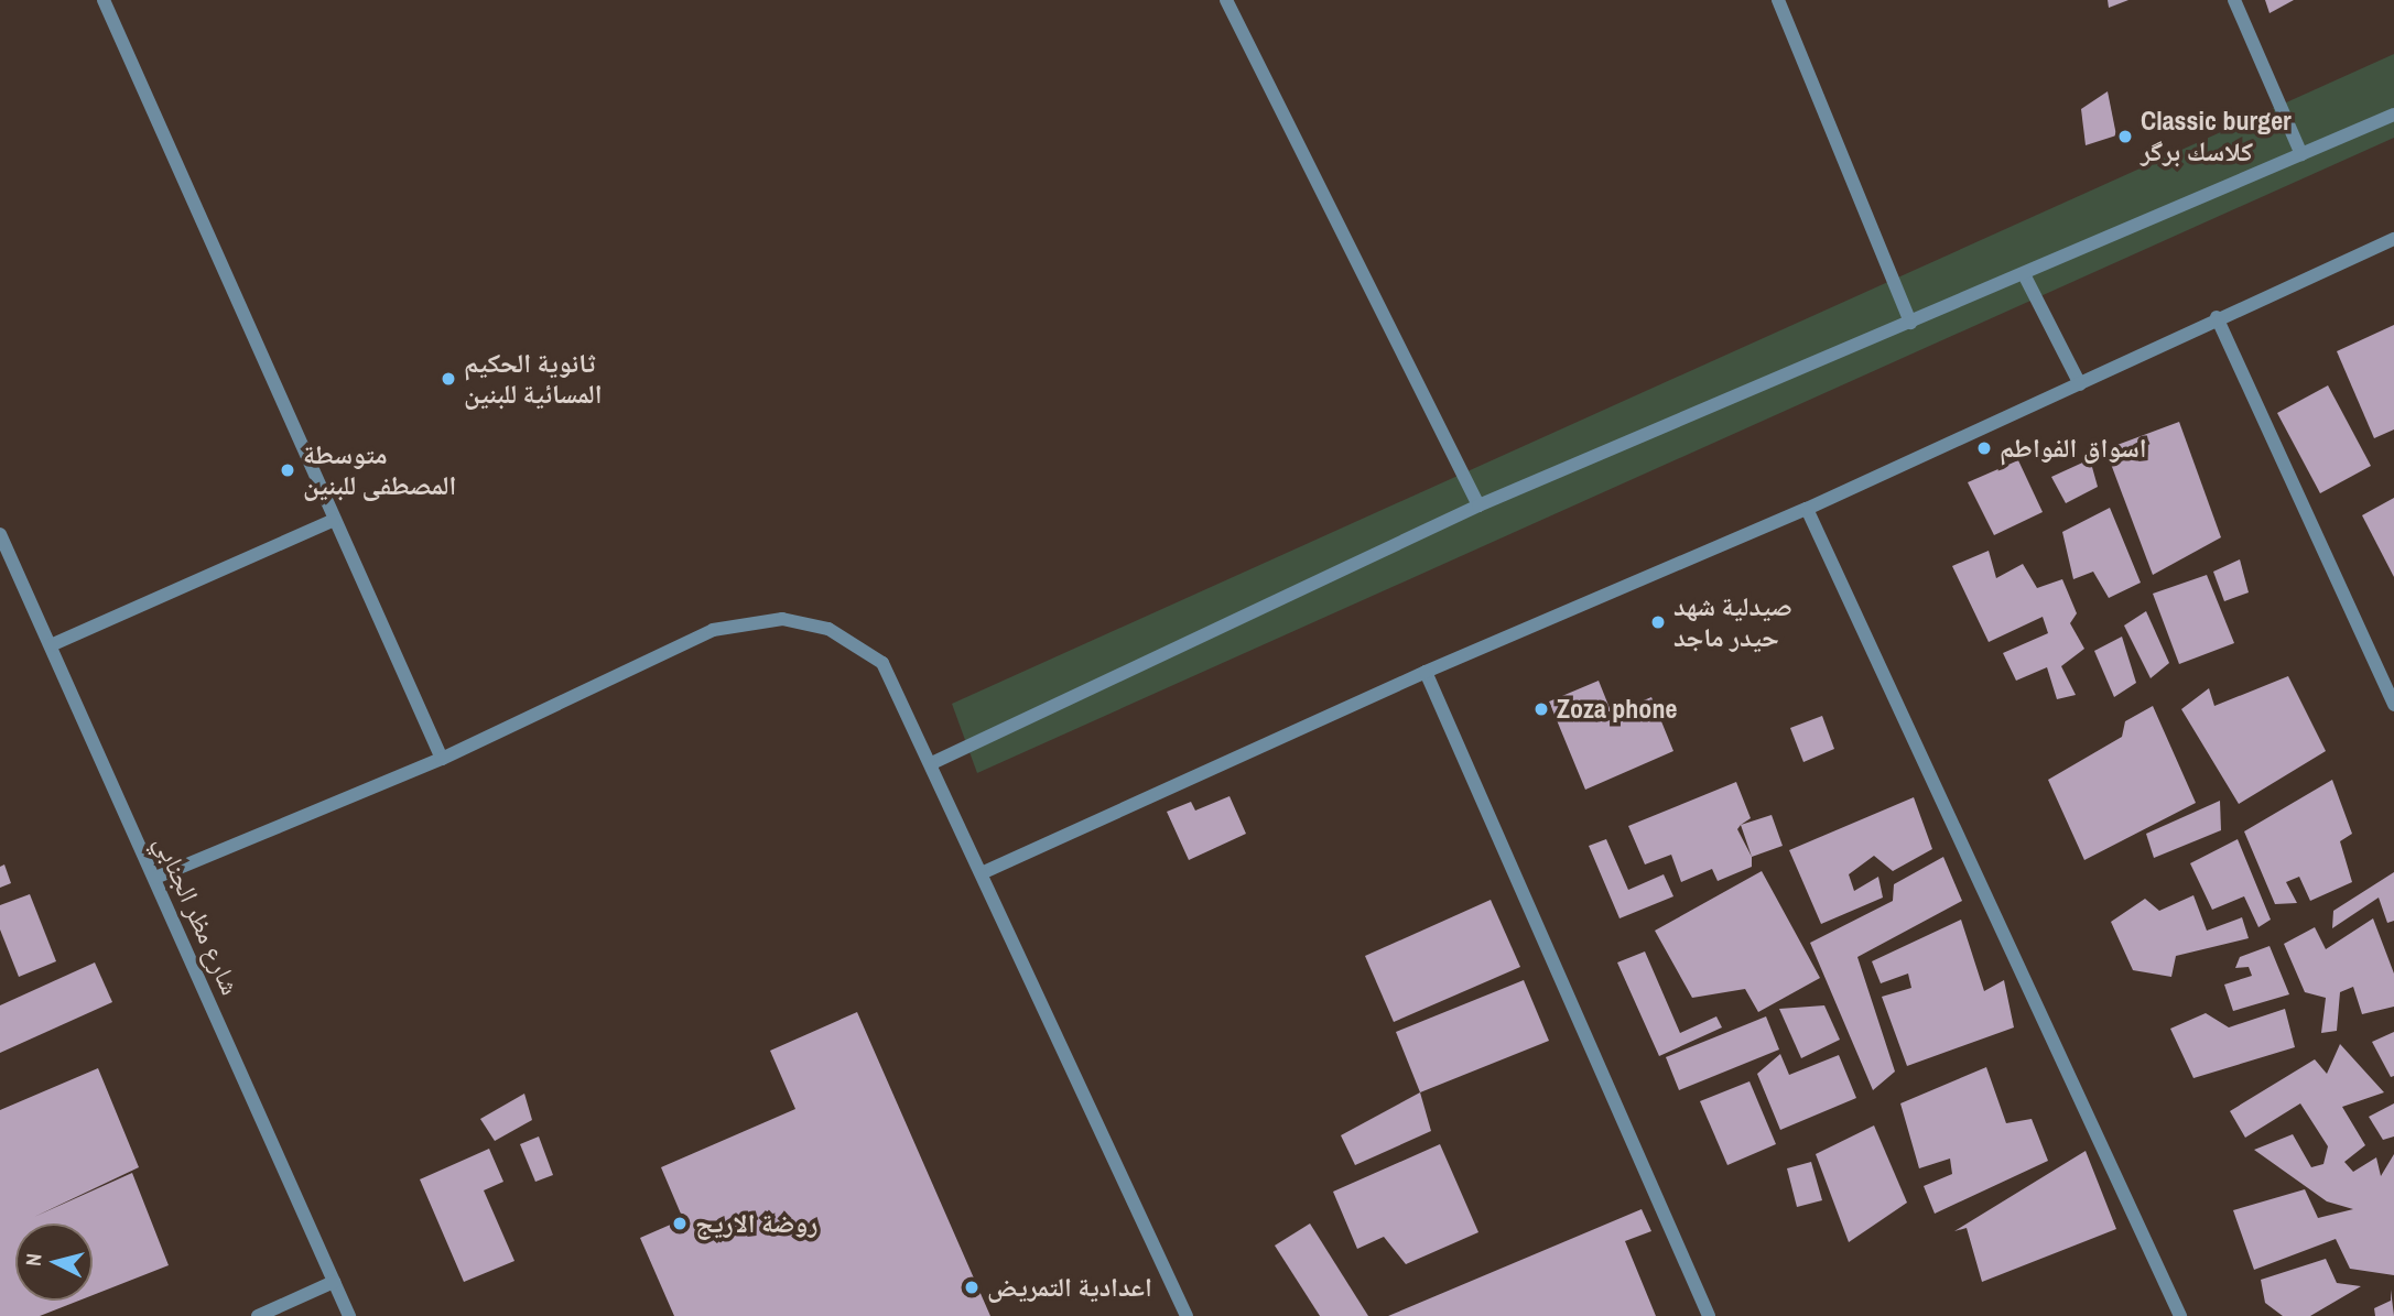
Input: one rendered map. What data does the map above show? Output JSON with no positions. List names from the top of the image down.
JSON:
{
  "streets": {
    "street": ["شارع مظر الجنابي"]
  },
  "places": [
    "Classic burger كلاسك برگر",
    "ثانوية الحكيم المسائية للبنين",
    "اسواق الفواطم",
    "متوسطة المصطفى للبنين",
    "صيدلية شهد حيدر ماجد",
    "Zoza phone",
    "روضة الاريج",
    "اعدادية التمريض"
  ],
  "north": "left"
}
